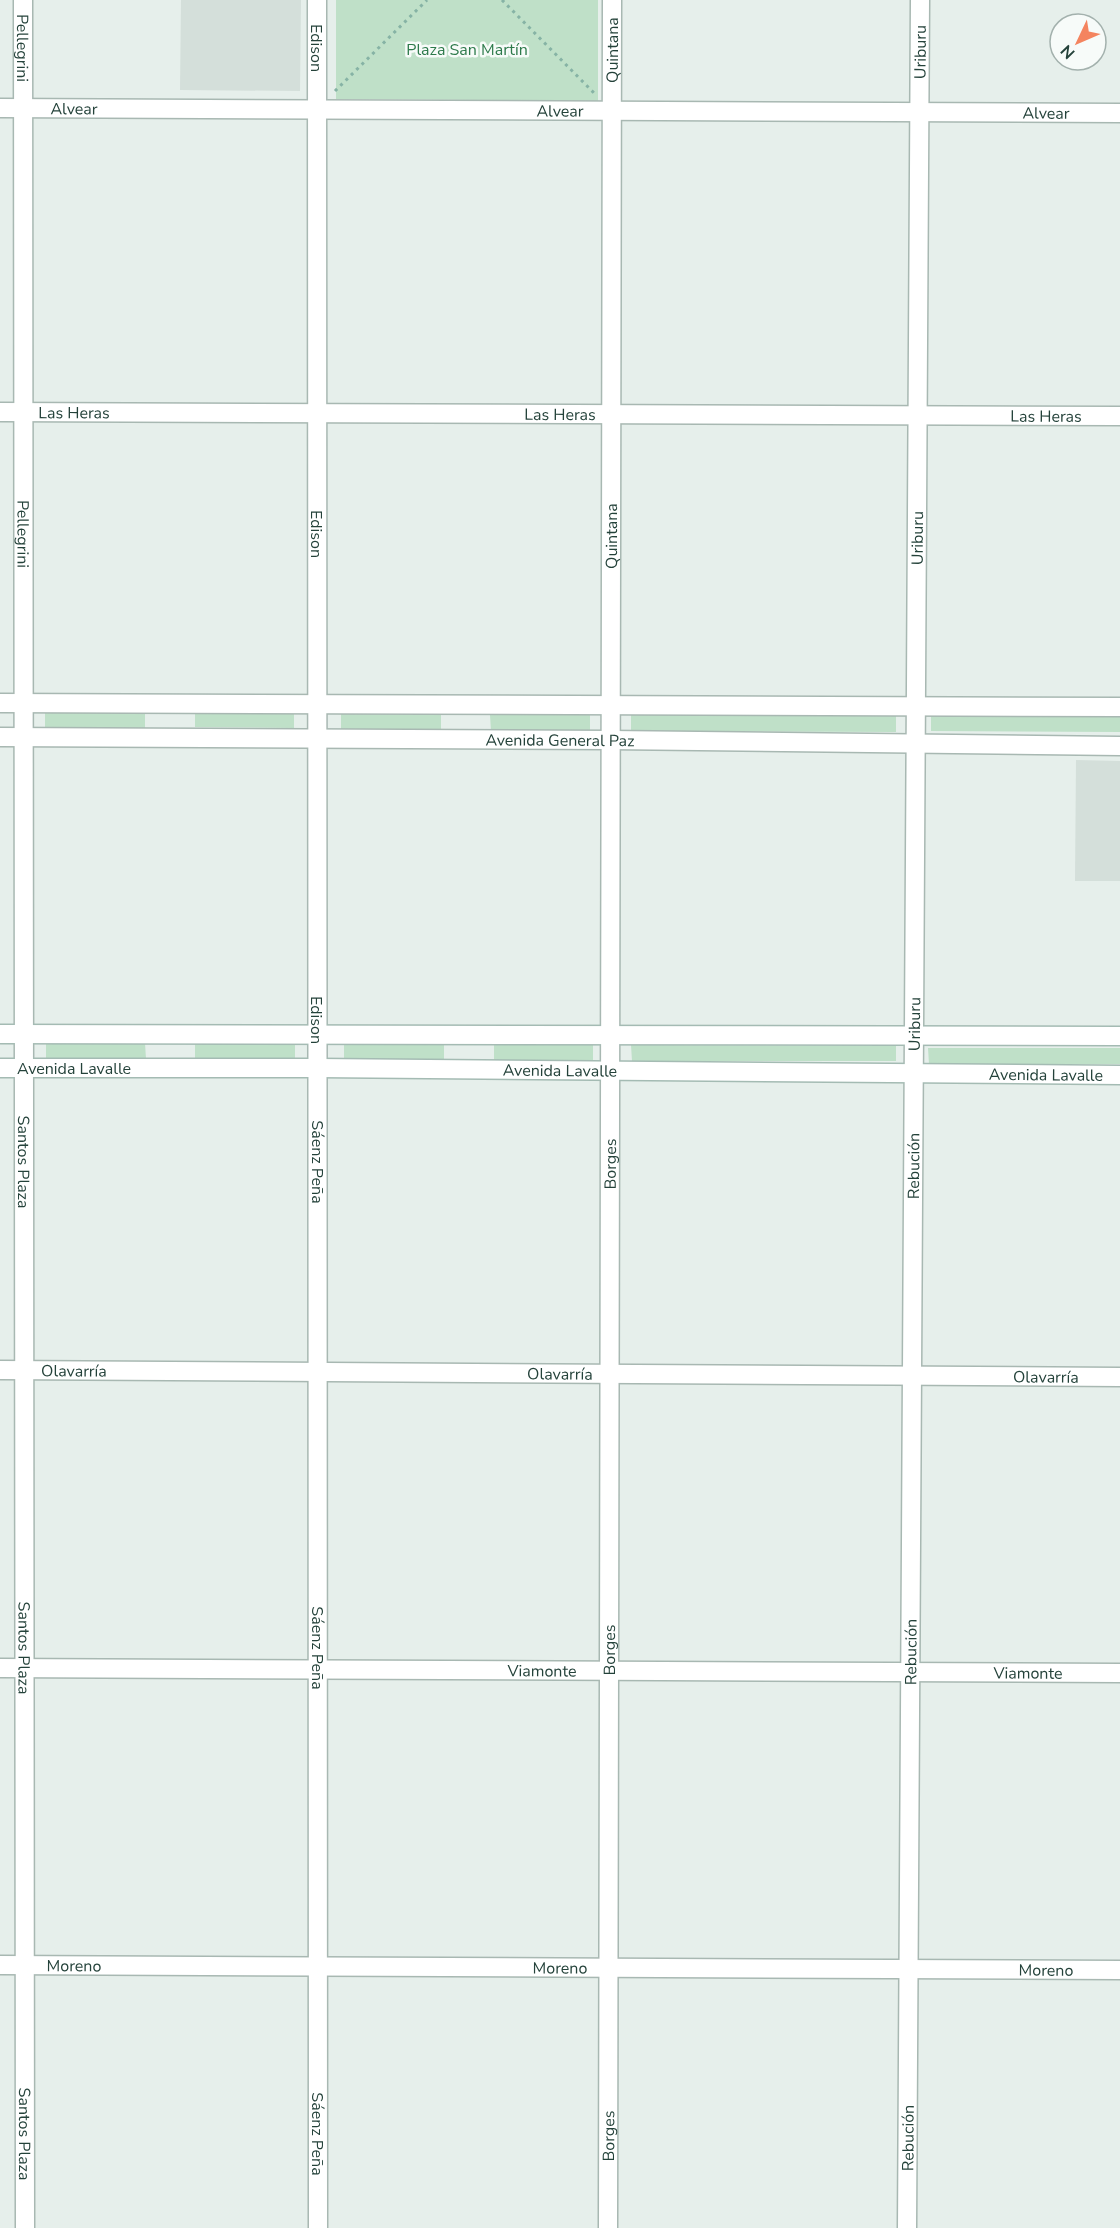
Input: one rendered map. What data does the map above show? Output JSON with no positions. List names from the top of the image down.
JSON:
{
  "streets": {
    "street": [
      "Pellegrini",
      "Edison",
      "Quintana",
      "Uriburu",
      "Alvear",
      "Las Heras",
      "Avenida General Paz",
      "Avenida Lavalle",
      "Santos Plaza",
      "Sáenz Peña",
      "Borges",
      "Rebución",
      "Olavarría",
      "Viamonte",
      "Moreno"
    ]
  },
  "crossings": [
    ["Pellegrini", "Alvear"],
    ["Pellegrini", "Las Heras"],
    ["Pellegrini", "Avenida General Paz"],
    ["Pellegrini", "Avenida Lavalle"],
    ["Pellegrini", "Santos Plaza"],
    ["Edison", "Alvear"],
    ["Edison", "Las Heras"],
    ["Edison", "Avenida General Paz"],
    ["Edison", "Avenida Lavalle"],
    ["Edison", "Sáenz Peña"],
    ["Quintana", "Alvear"],
    ["Quintana", "Las Heras"],
    ["Quintana", "Avenida General Paz"],
    ["Quintana", "Avenida Lavalle"],
    ["Quintana", "Borges"],
    ["Uriburu", "Alvear"],
    ["Uriburu", "Las Heras"],
    ["Uriburu", "Avenida General Paz"],
    ["Uriburu", "Avenida Lavalle"],
    ["Uriburu", "Rebución"],
    ["Avenida Lavalle", "Santos Plaza"],
    ["Avenida Lavalle", "Sáenz Peña"],
    ["Avenida Lavalle", "Borges"],
    ["Avenida Lavalle", "Rebución"],
    ["Santos Plaza", "Olavarría"],
    ["Santos Plaza", "Viamonte"],
    ["Santos Plaza", "Moreno"],
    ["Sáenz Peña", "Olavarría"],
    ["Sáenz Peña", "Viamonte"],
    ["Sáenz Peña", "Moreno"],
    ["Borges", "Olavarría"],
    ["Borges", "Viamonte"],
    ["Borges", "Moreno"],
    ["Rebución", "Olavarría"],
    ["Rebución", "Viamonte"],
    ["Rebución", "Moreno"]
  ],
  "parks": ["Plaza San Martín"],
  "north": "bottom left"
}
